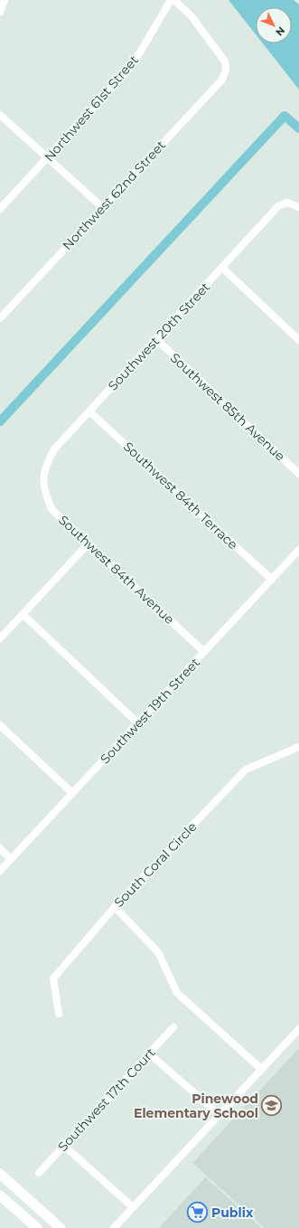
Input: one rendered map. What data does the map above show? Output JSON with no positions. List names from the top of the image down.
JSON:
{
  "streets": {
    "street": [
      "Northwest 61st Street",
      "Northwest 62nd Street",
      "Southwest 20th Street",
      "Southwest 85th Avenue",
      "Southwest 84th Terrace",
      "Southwest 84th Avenue",
      "Southwest 19th Street",
      "South Coral Circle",
      "Southwest 17th Court"
    ]
  },
  "crossings": [
    ["Southwest 20th Street", "Southwest 85th Avenue"],
    ["Southwest 20th Street", "Southwest 84th Terrace"],
    ["Southwest 20th Street", "Southwest 84th Avenue"],
    ["Southwest 84th Terrace", "Southwest 19th Street"],
    ["Southwest 84th Avenue", "Southwest 19th Street"]
  ],
  "places": {
    "school or university": ["Pinewood Elementary School"],
    "supermarket": ["Publix"]
  },
  "north": "bottom right"
}
